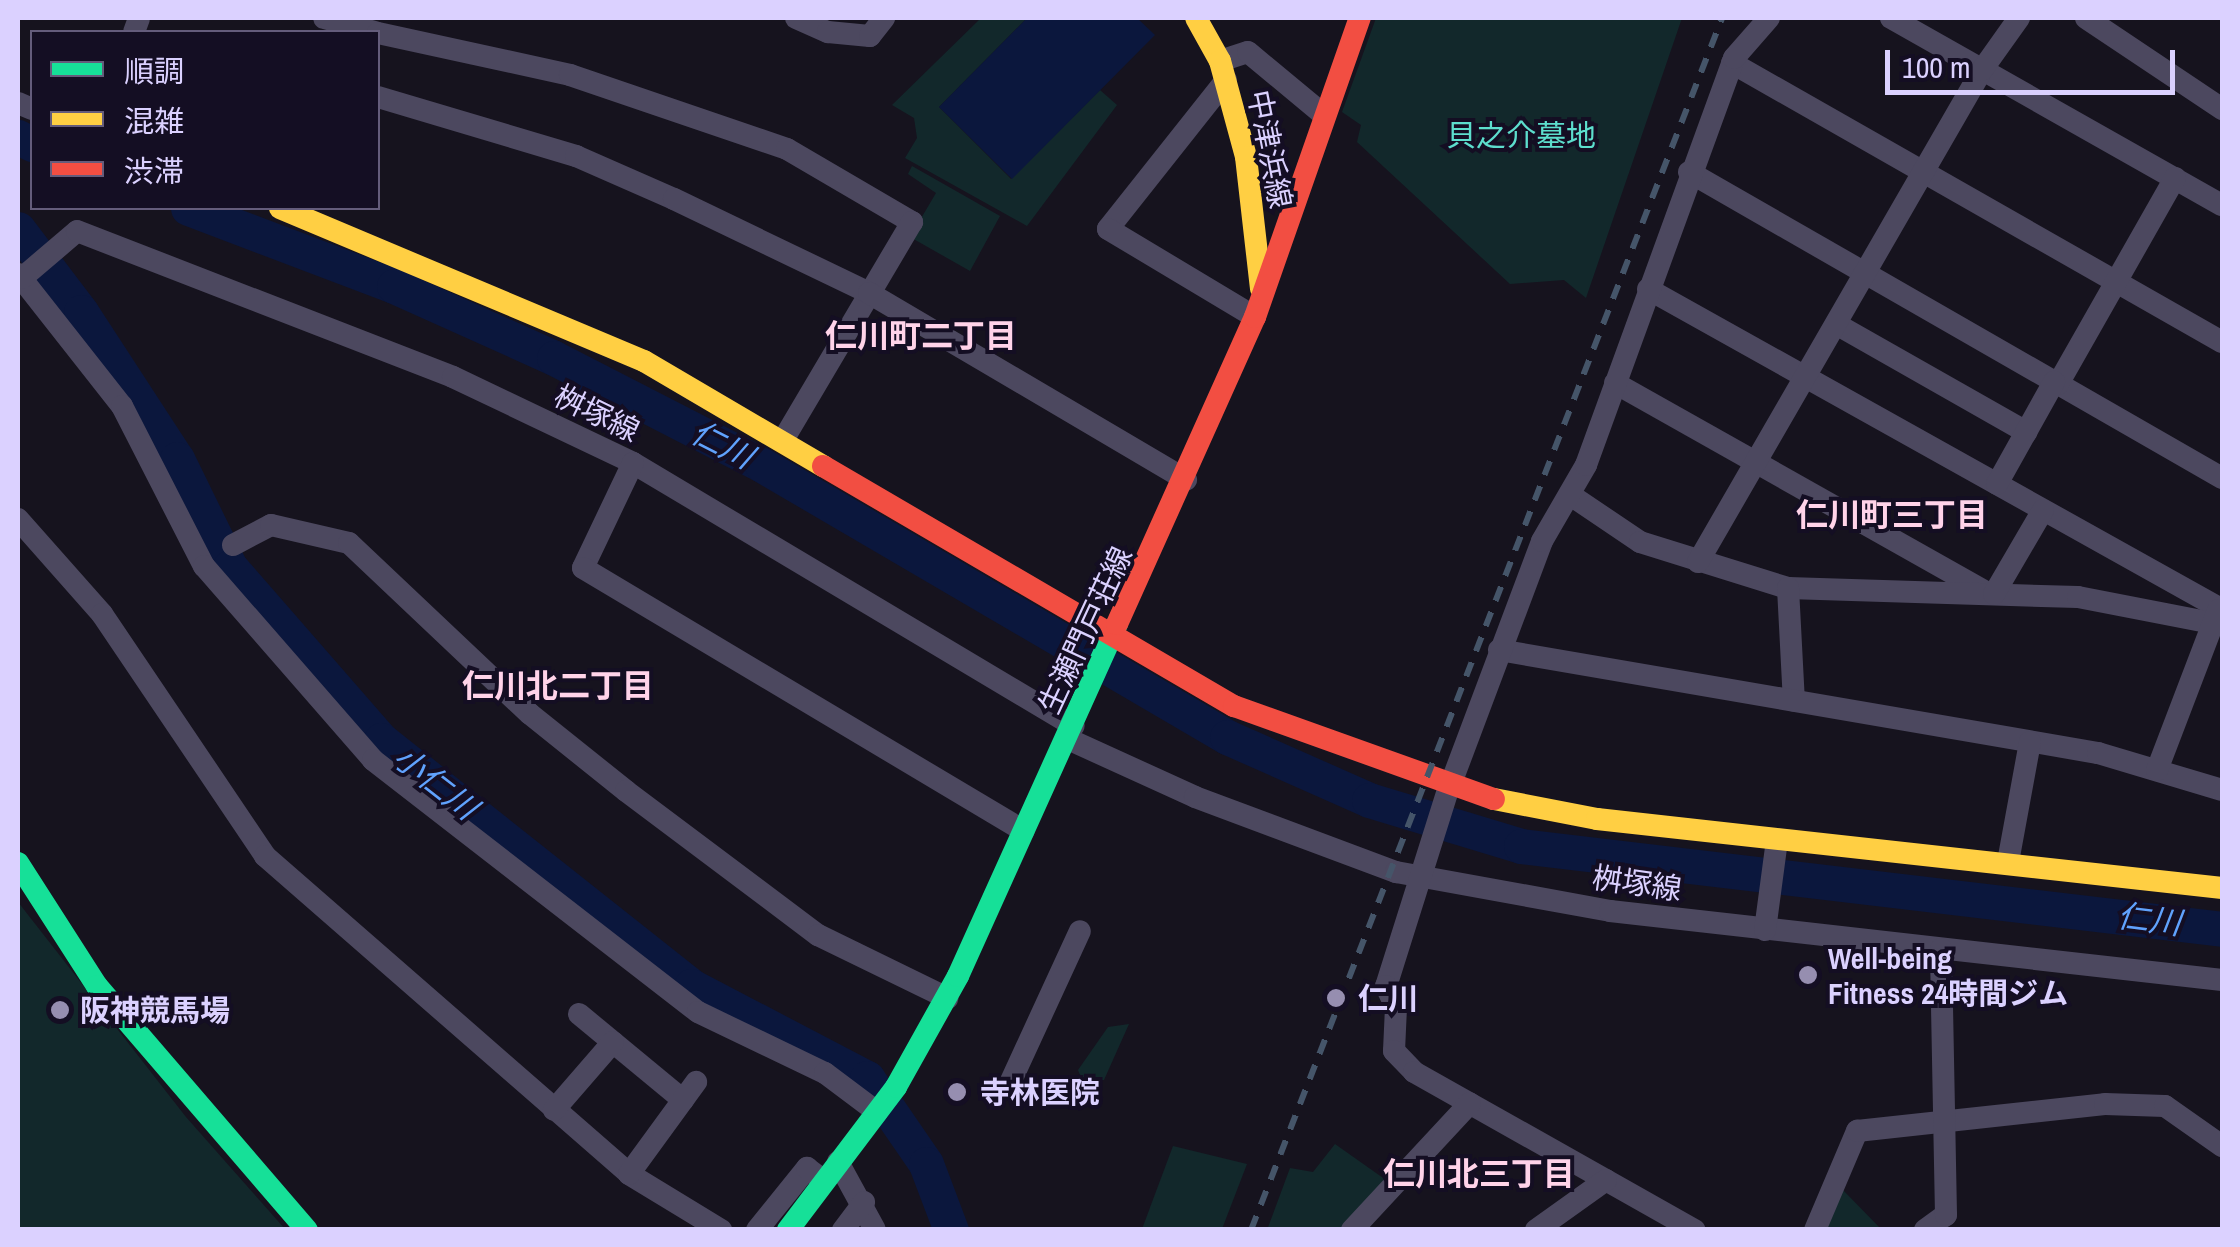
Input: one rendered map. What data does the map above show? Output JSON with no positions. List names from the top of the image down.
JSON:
{
  "streets": {
    "street": ["中津浜線", "桝塚線", "生瀬門戸荘線"]
  },
  "crossings": [
    ["中津浜線", "生瀬門戸荘線"],
    ["桝塚線", "生瀬門戸荘線"]
  ],
  "districts": [
    "仁川町二丁目",
    "仁川町三丁目",
    "仁川北二丁目",
    "仁川北三丁目"
  ],
  "water": ["仁川", "小仁川"],
  "parks": ["貝之介墓地"],
  "places": [
    "Well-being Fitness 24時間ジム",
    "仁川",
    "阪神競馬場",
    "寺林医院"
  ],
  "legend": ["順調", "混雑", "渋滞"],
  "scale_bar": "100 m"
}
